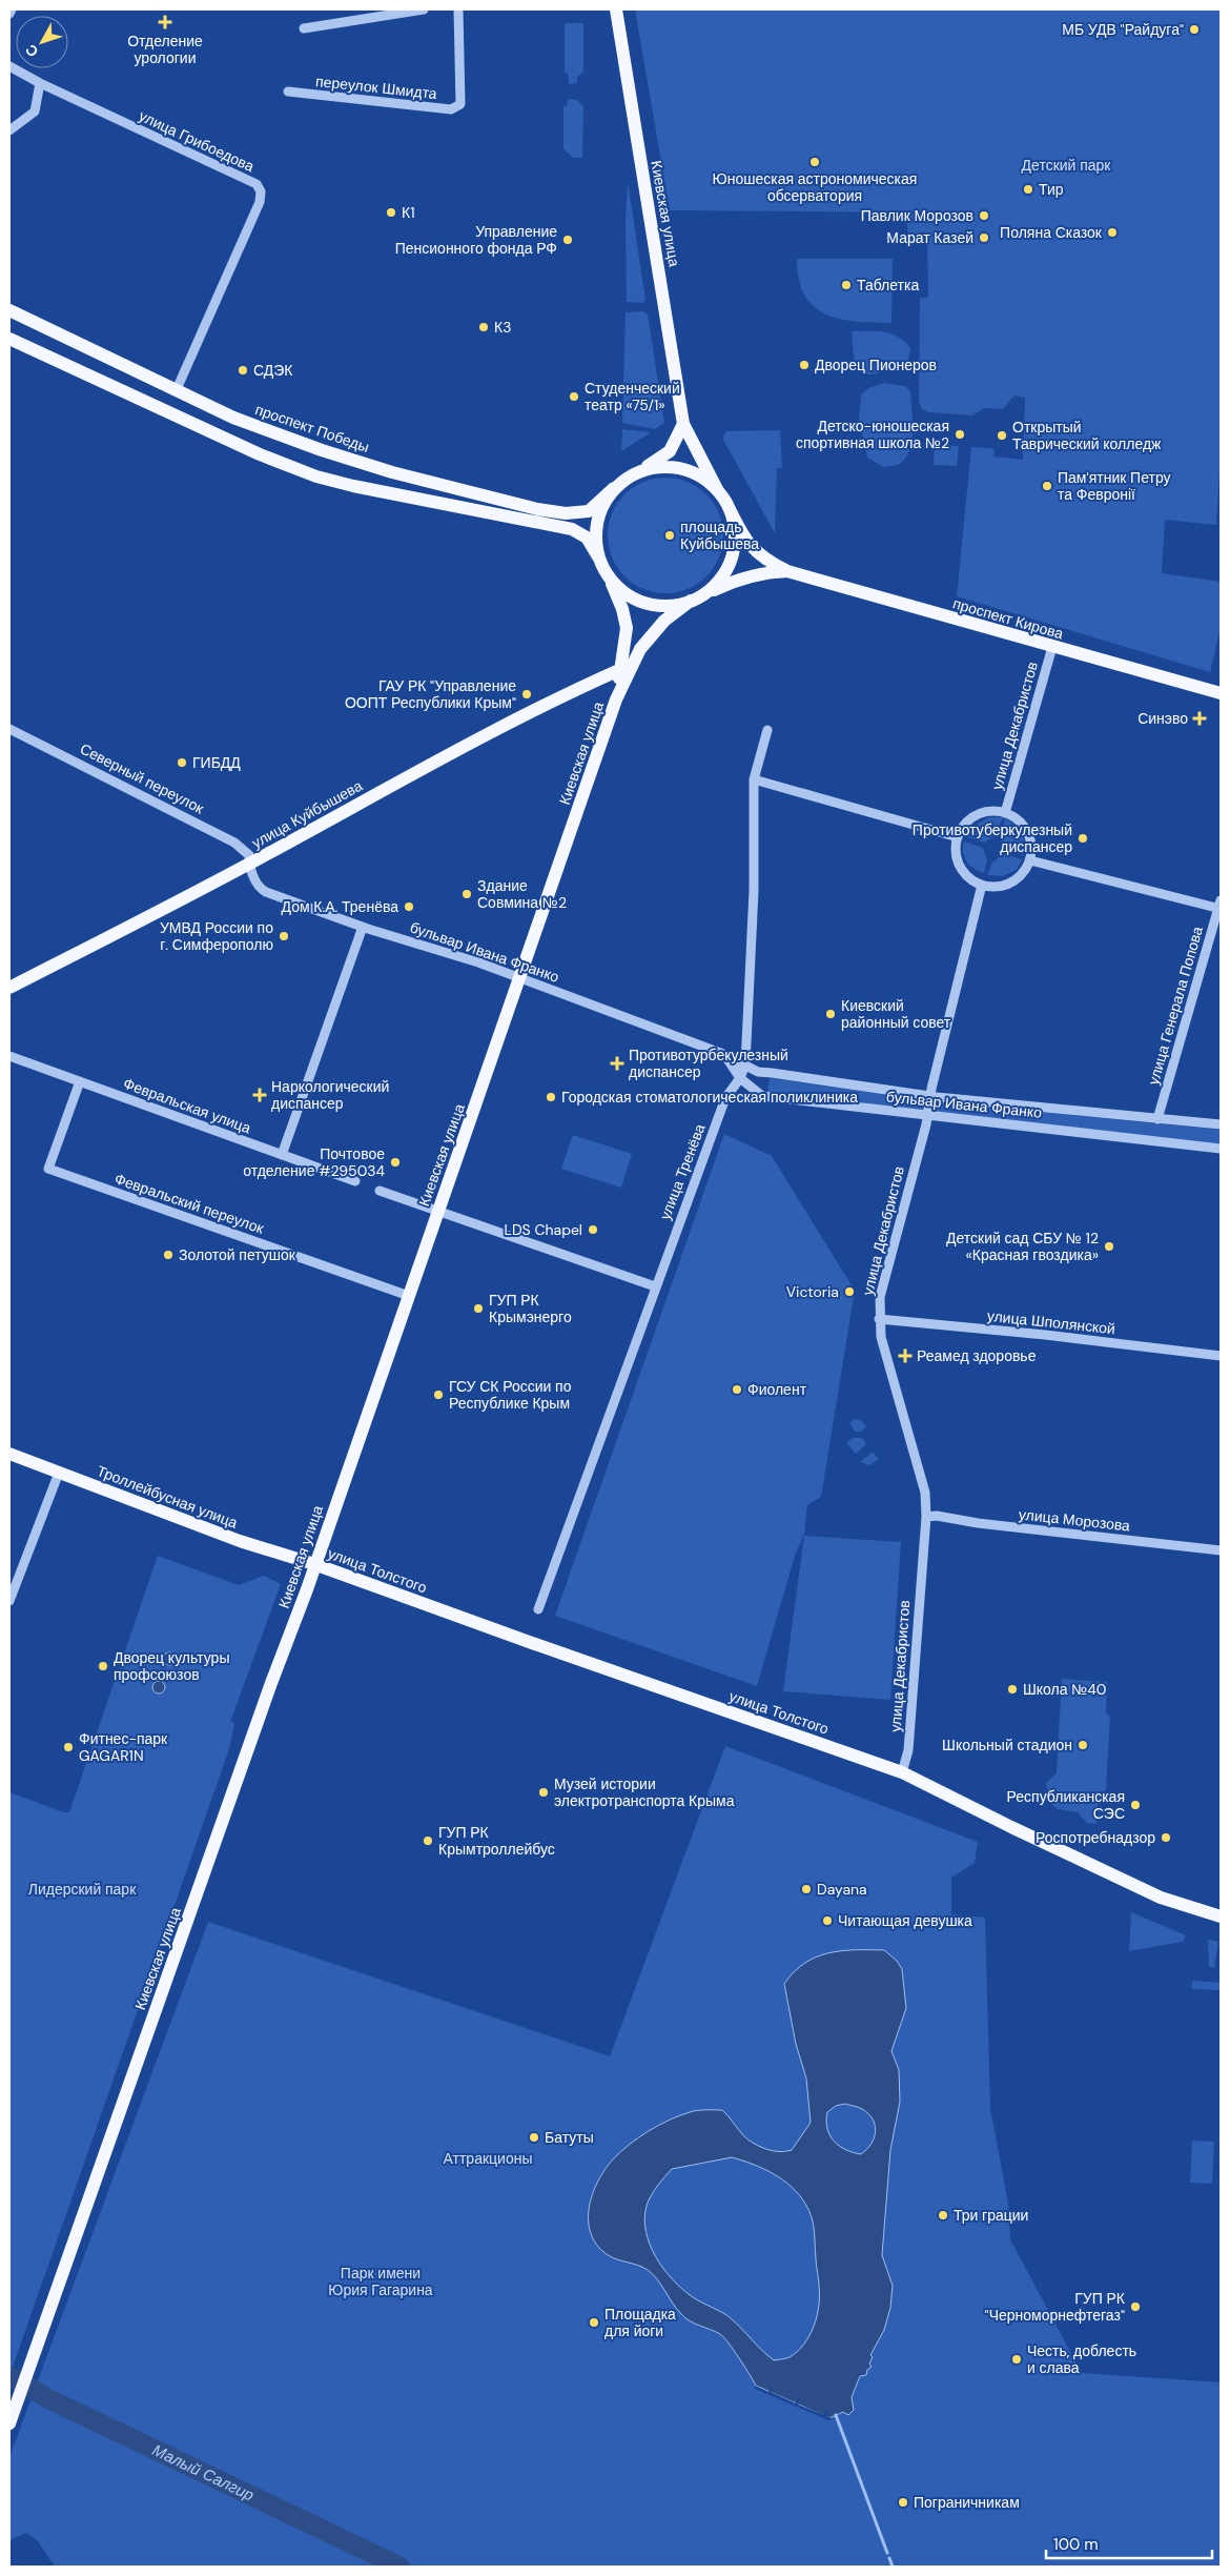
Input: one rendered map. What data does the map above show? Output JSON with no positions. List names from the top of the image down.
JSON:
{
  "streets": {
    "main road": [
      "Киевская улица",
      "проспект Победы",
      "проспект Кирова",
      "улица Куйбышева",
      "Троллейбусная улица",
      "улица Толстого"
    ],
    "street": [
      "переулок Шмидта",
      "улица Грибоедова",
      "улица Декабристов",
      "Северный переулок",
      "бульвар Ивана Франко",
      "улица Генерала Попова",
      "Февральская улица",
      "улица Тренёва",
      "Февральский переулок",
      "улица Шполянской",
      "улица Морозова"
    ]
  },
  "crossings": [
    ["улица Грибоедова", "проспект Победы"],
    ["Киевская улица", "проспект Победы"],
    ["Киевская улица", "улица Куйбышева"],
    ["Киевская улица", "бульвар Ивана Франко"],
    ["Киевская улица", "Февральский переулок"],
    ["Киевская улица", "Троллейбусная улица"],
    ["Киевская улица", "улица Толстого"],
    ["проспект Кирова", "улица Декабристов"],
    ["улица Декабристов", "бульвар Ивана Франко"],
    ["улица Декабристов", "улица Шполянской"],
    ["улица Декабристов", "улица Морозова"],
    ["улица Декабристов", "улица Толстого"],
    ["Северный переулок", "улица Куйбышева"],
    ["Северный переулок", "бульвар Ивана Франко"],
    ["улица Куйбышева", "бульвар Ивана Франко"],
    ["бульвар Ивана Франко", "улица Генерала Попова"],
    ["бульвар Ивана Франко", "улица Тренёва"],
    ["Февральская улица", "Февральский переулок"],
    ["Троллейбусная улица", "улица Толстого"]
  ],
  "water": ["Малый Салгир"],
  "parks": [
    "Детский парк",
    "Лидерский парк",
    "Аттракционы",
    "Парк имени Юрия Гагарина"
  ],
  "places": {
    "health": [
      "Отделение урологии",
      "Синэво",
      "Противотурбекулезный диспансер",
      "Наркологический диспансер",
      "Реамед здоровье"
    ],
    "other": [
      "МБ УДВ \"Райдуга\"",
      "Юношеская астрономическая обсерватория",
      "Тир",
      "К1",
      "Павлик Морозов",
      "Поляна Сказок",
      "Марат Казей",
      "Управление Пенсионного фонда РФ",
      "Таблетка",
      "К3",
      "Дворец Пионеров",
      "СДЭК",
      "Студенческий театр «75/1»",
      "Детско-юношеская спортивная школа №2",
      "Открытый Таврический колледж",
      "Пам'ятник Петру та Февронії",
      "площадь Куйбышева",
      "ГАУ РК \"Управление ООПТ Республики Крым\"",
      "ГИБДД",
      "Противотуберкулезный диспансер",
      "Здание Совмина №2",
      "Дом К.А. Тренёва",
      "УМВД России по г. Симферополю",
      "Киевский районный совет",
      "Городская стоматологическая поликлиника",
      "Почтовое отделение #295034",
      "LDS Chapel",
      "Детский сад СБУ № 12 «Красная гвоздика»",
      "Золотой петушок",
      "Victoria",
      "ГУП РК Крымэнерго",
      "Фиолент",
      "ГСУ СК России по Республике Крым",
      "Дворец культуры профсоюзов",
      "Школа №40",
      "Школьный стадион",
      "Фитнес-парк GAGAR1N",
      "Музей истории электротранспорта Крыма",
      "Республиканская СЭС",
      "Роспотребнадзор",
      "ГУП РК Крымтроллейбус",
      "Dayana",
      "Читающая девушка",
      "Батуты",
      "Три грации",
      "ГУП РК \"Черноморнефтегаз\"",
      "Площадка для йоги",
      "Честь, доблесть и слава",
      "Пограничникам"
    ]
  },
  "scale_bar": "100 m",
  "north": "bottom left"
}
